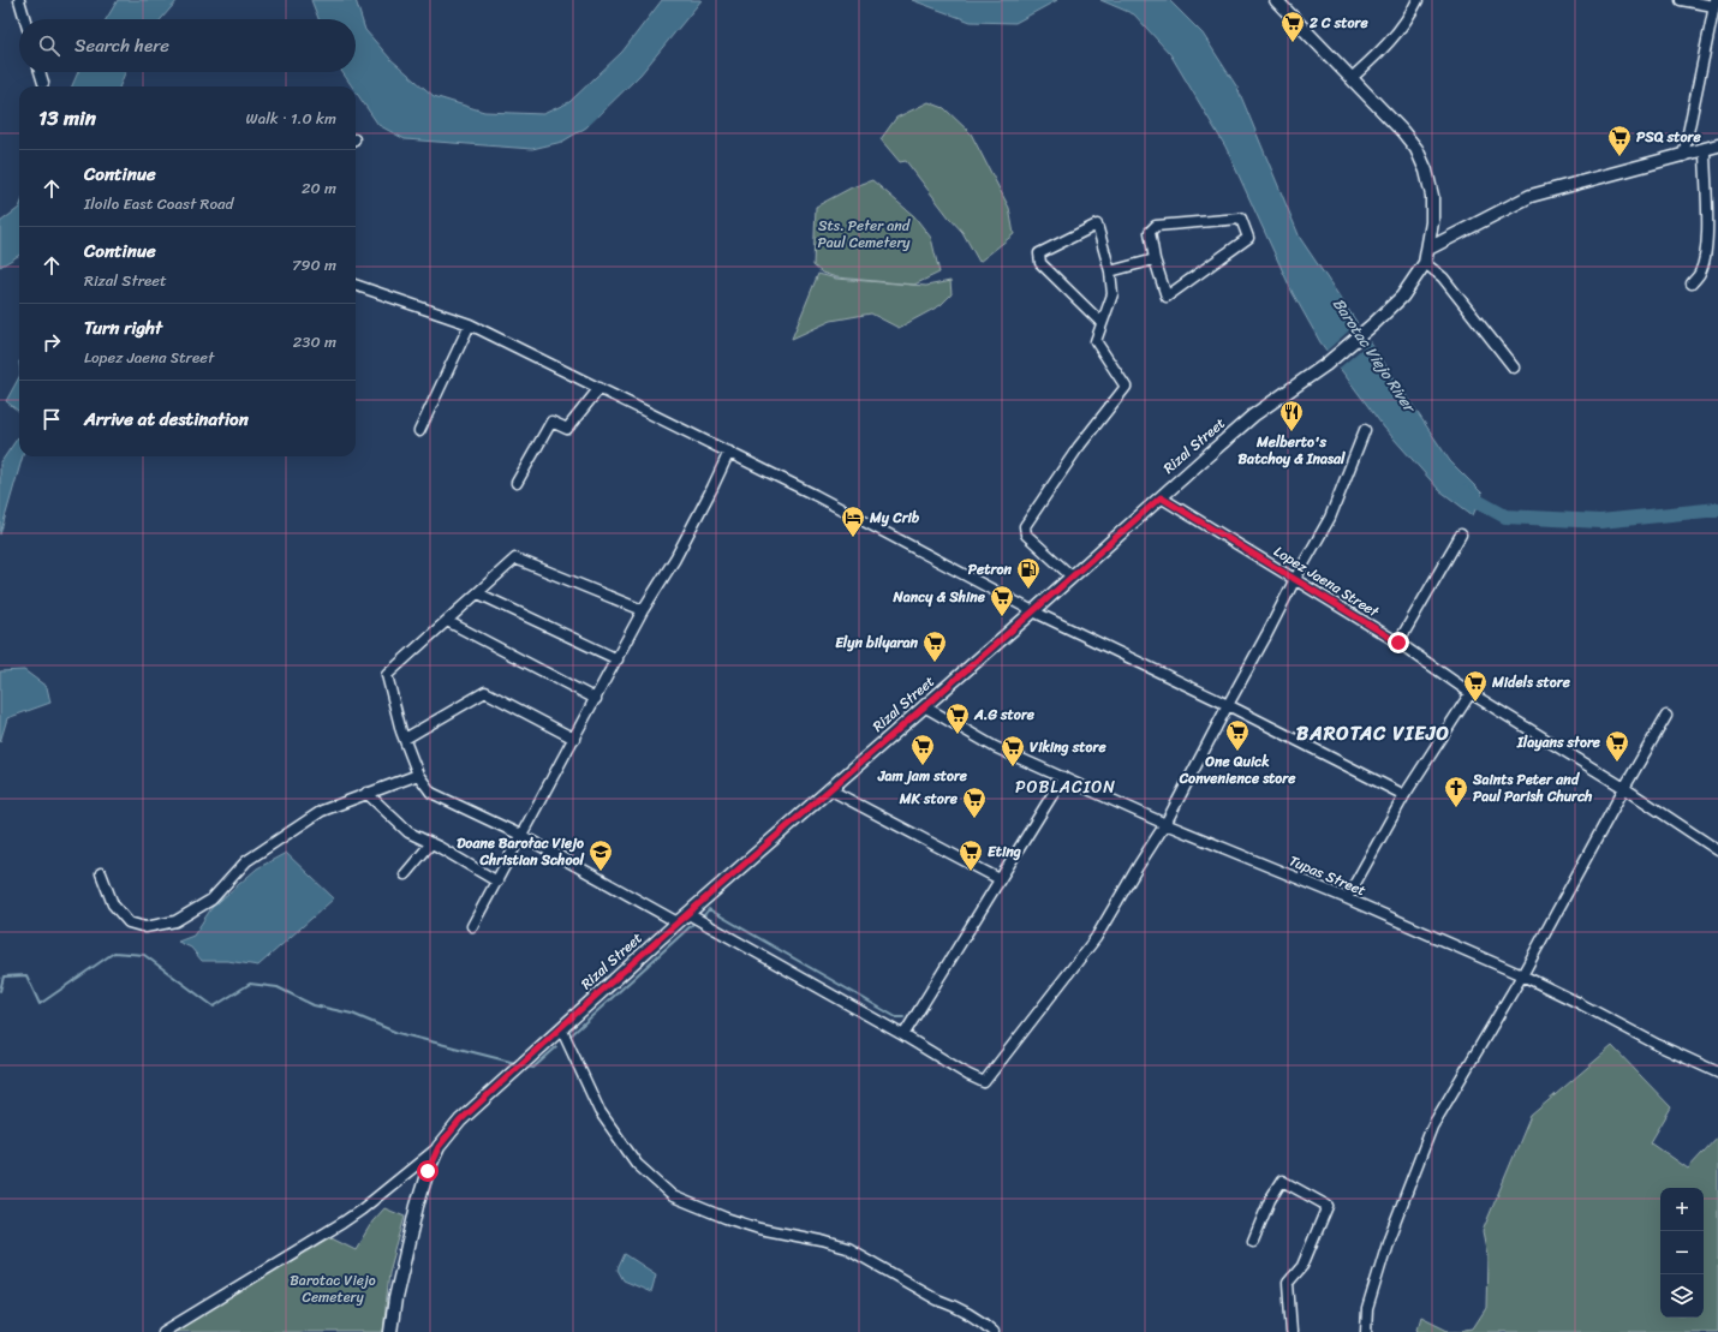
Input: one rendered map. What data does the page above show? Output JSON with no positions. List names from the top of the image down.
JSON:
{
  "streets": {
    "main road": ["Rizal Street"],
    "street": ["Lopez Jaena Street", "Tupas Street"]
  },
  "crossings": [
    ["Rizal Street", "Lopez Jaena Street"],
    ["Rizal Street", "Tupas Street"]
  ],
  "districts": ["BAROTAC VIEJO", "POBLACION"],
  "water": ["Barotac Viejo River"],
  "parks": ["Sts. Peter and Paul Cemetery", "Barotac Viejo Cemetery"],
  "places": {
    "supermarket": [
      "2 C store",
      "PSQ store",
      "Nancy & Shine",
      "Elyn bilyaran",
      "Midels store",
      "A.G store",
      "One Quick Convenience store",
      "Ilayans store",
      "Jam jam store",
      "Viking store",
      "MK store",
      "Eting"
    ],
    "restaurant": ["Melberto's Batchoy & Inasal"],
    "hotel": ["My Crib"],
    "fuel station": ["Petron"],
    "church": ["Saints Peter and Paul Parish Church"],
    "school or university": ["Doane Barotac Viejo Christian School"]
  },
  "page": {
    "search": "Search here",
    "heading": ["13 min", "Walk · 1.0 km"],
    "list": [
      ["Continue", "Iloilo East Coast Road", "20 m"],
      ["Continue", "Rizal Street", "790 m"],
      ["Turn right", "Lopez Jaena Street", "230 m"],
      "Arrive at destination"
    ],
    "map_buttons": ["+", "−"]
  }
}
